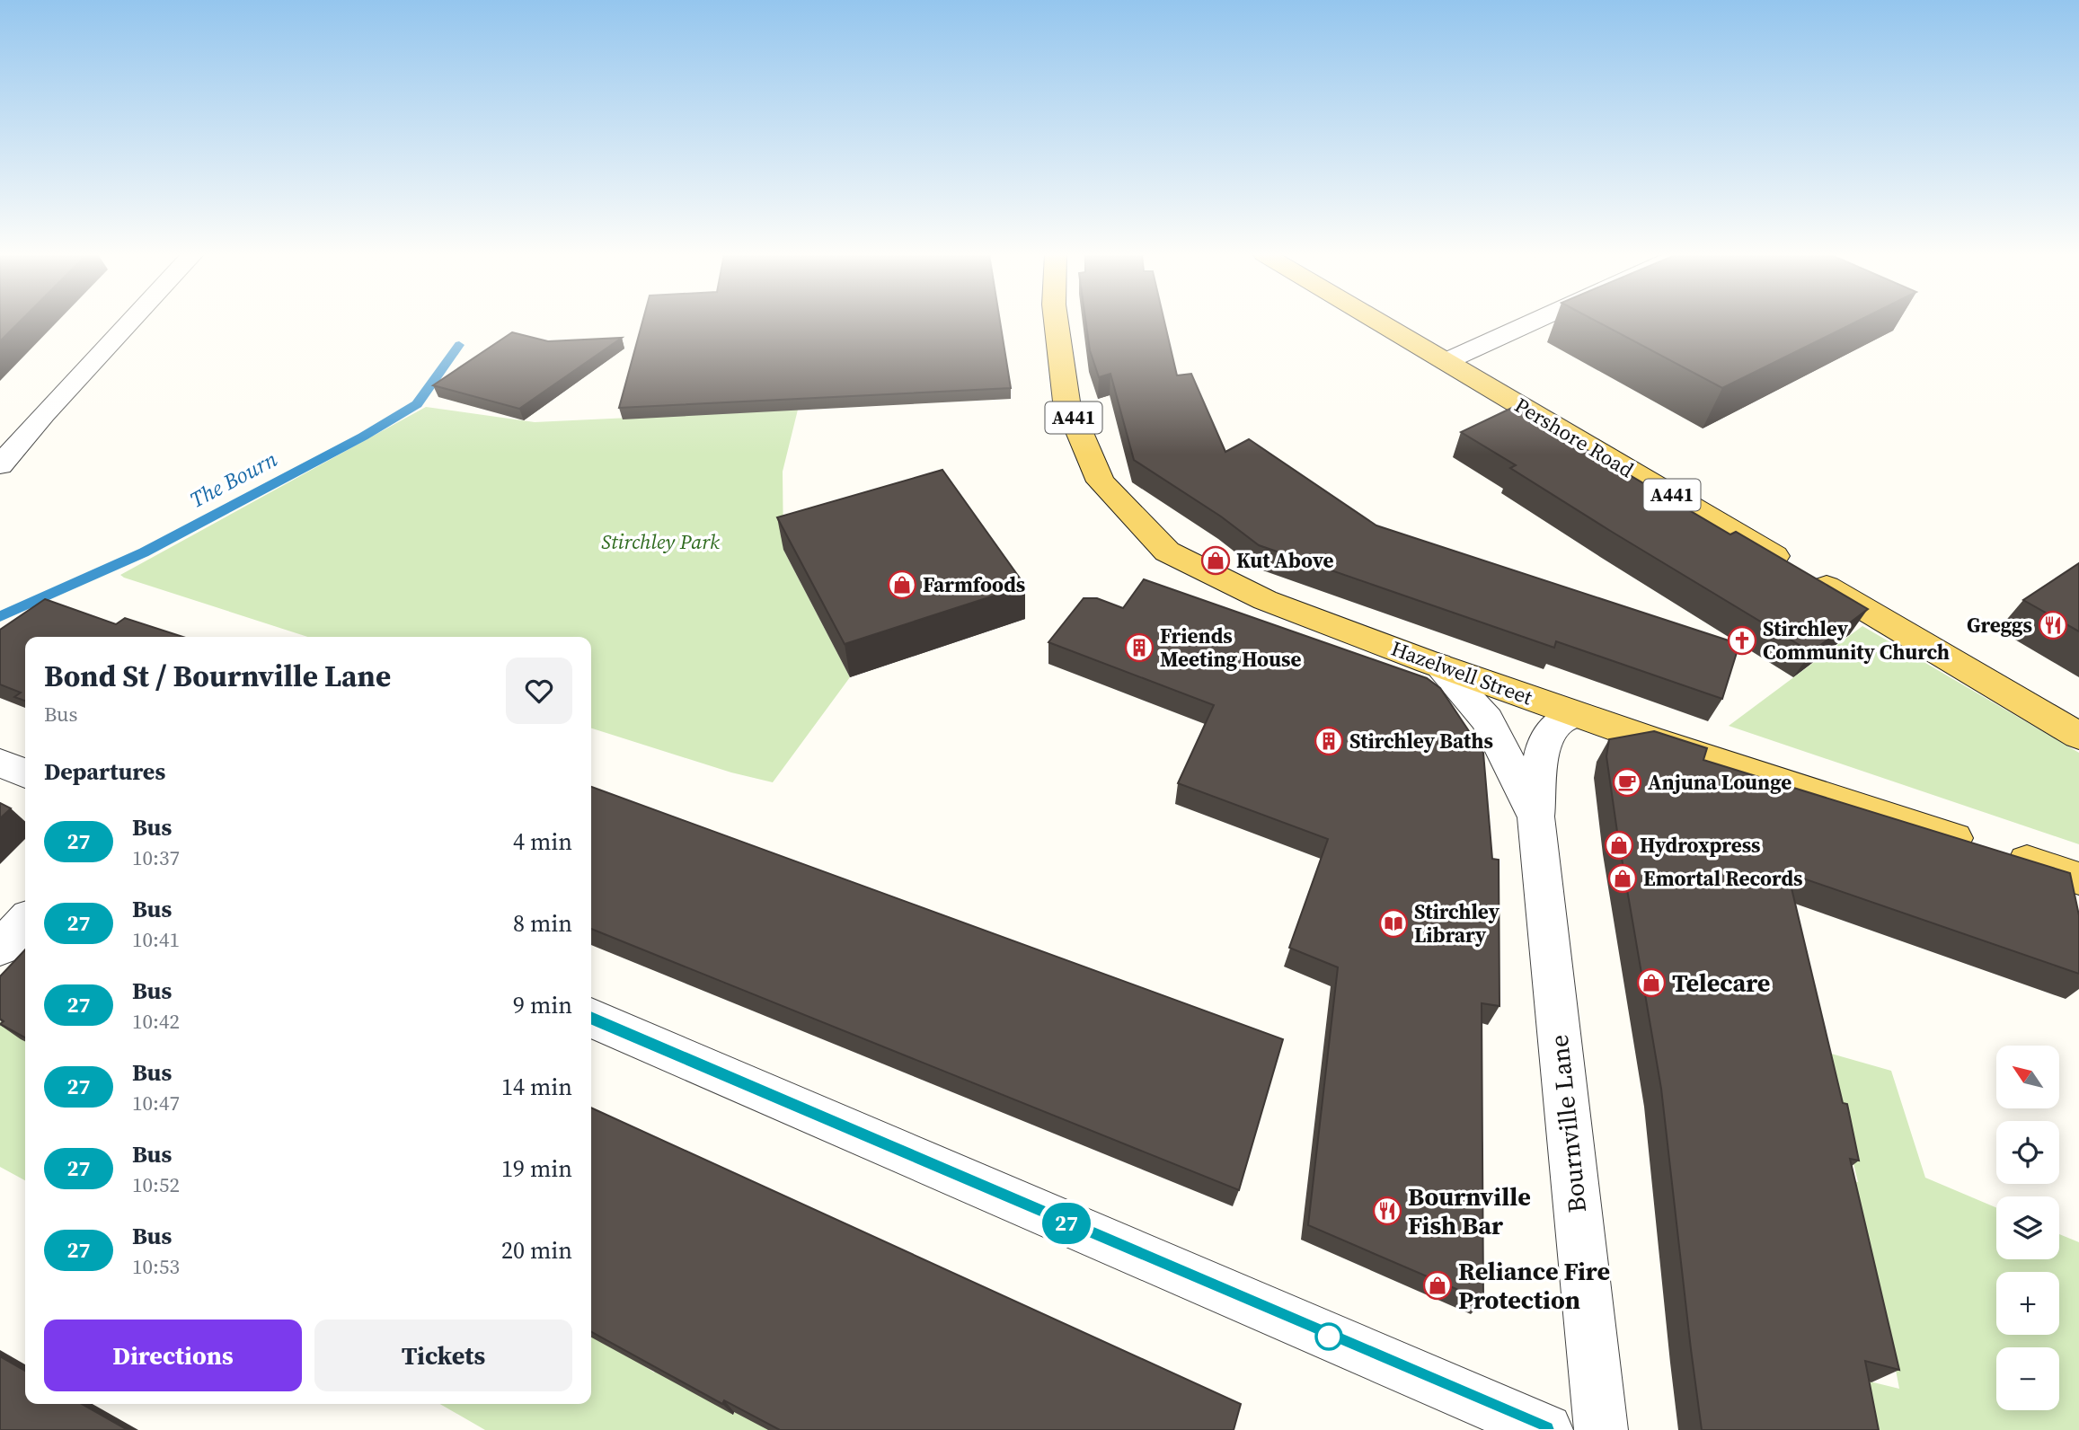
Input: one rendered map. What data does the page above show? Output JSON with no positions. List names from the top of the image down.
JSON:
{
  "streets": {
    "main road": ["A441", "Pershore Road", "Hazelwell Street"],
    "street": ["Bournville Lane"]
  },
  "crossings": [
    ["Hazelwell Street", "Bournville Lane"]
  ],
  "water": ["The Bourn"],
  "parks": ["Stirchley Park"],
  "places": {
    "shop": [
      "Kut Above",
      "Farmfoods",
      "Hydroxpress",
      "Emortal Records",
      "Telecare",
      "Reliance Fire Protection"
    ],
    "restaurant": ["Greggs", "Bournville Fish Bar"],
    "church": ["Stirchley Community Church"],
    "building": ["Friends Meeting House", "Stirchley Baths"],
    "cafe": ["Anjuna Lounge"],
    "library": ["Stirchley Library"]
  },
  "lines": ["bus line 27"],
  "north": "top left",
  "page": {
    "on_map": "27",
    "heading": [
      ["Bond St / Bournville Lane", "Bus"],
      "Departures"
    ],
    "list": [
      {
        "mark": "27",
        "name": "Bus",
        "note": "10:37",
        "value": "4 min"
      },
      {
        "mark": "27",
        "name": "Bus",
        "note": "10:41",
        "value": "8 min"
      },
      {
        "mark": "27",
        "name": "Bus",
        "note": "10:42",
        "value": "9 min"
      },
      {
        "mark": "27",
        "name": "Bus",
        "note": "10:47",
        "value": "14 min"
      },
      {
        "mark": "27",
        "name": "Bus",
        "note": "10:52",
        "value": "19 min"
      },
      {
        "mark": "27",
        "name": "Bus",
        "note": "10:53",
        "value": "20 min"
      }
    ],
    "map_buttons": ["+", "−"],
    "buttons": ["Directions", "Tickets"]
  }
}
